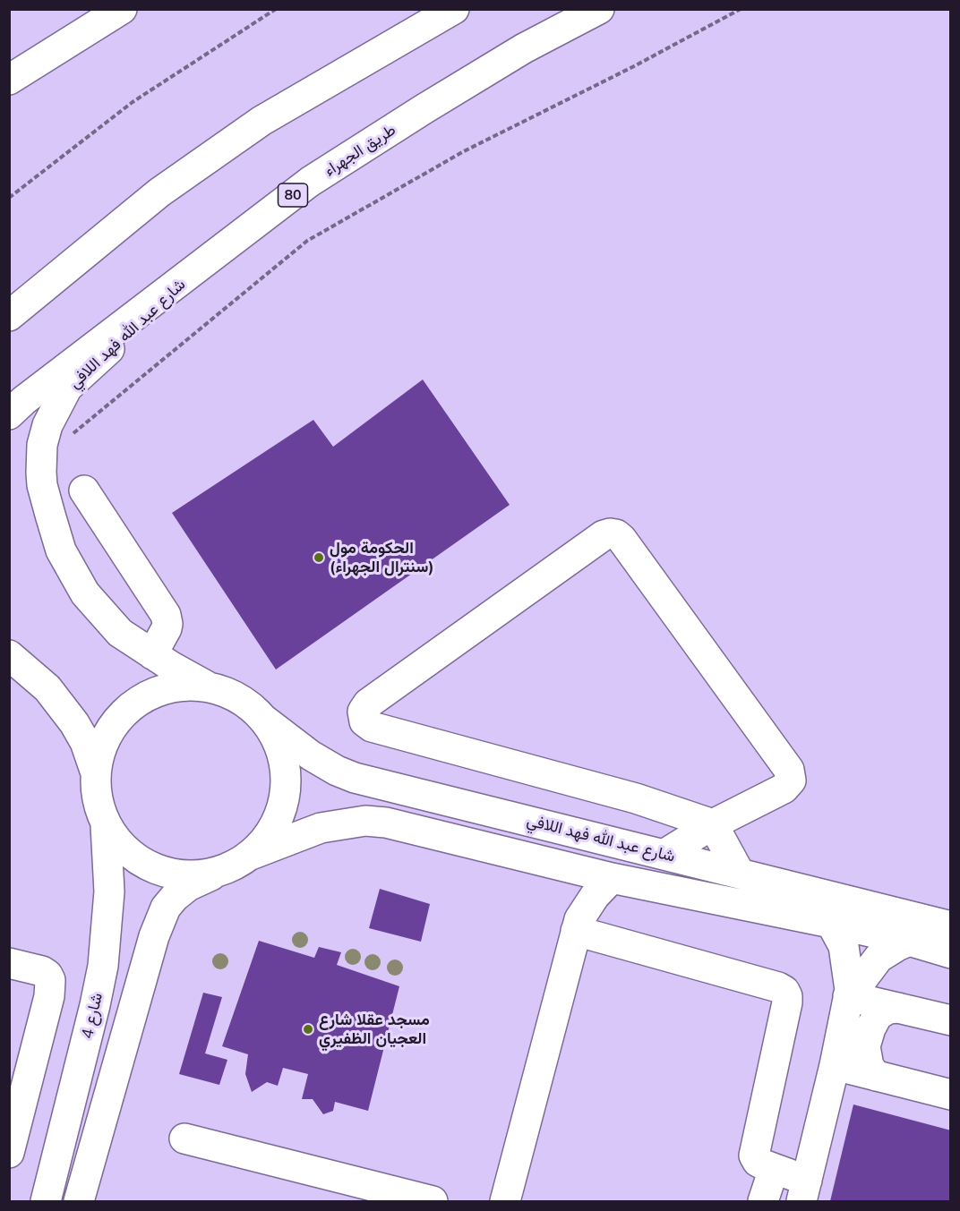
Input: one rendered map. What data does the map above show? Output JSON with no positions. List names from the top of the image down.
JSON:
{
  "streets": {
    "main road": [
      "طريق الجهراء",
      "80",
      "شارع عبد الله فهد اللافي",
      "شارع 4"
    ]
  },
  "crossings": [
    ["طريق الجهراء", "شارع عبد الله فهد اللافي"],
    ["شارع عبد الله فهد اللافي", "شارع 4"]
  ],
  "places": ["الحكومة مول (سنترال الجهراء)", "مسجد عقلا شارع العجيان الظفيري"]
}
